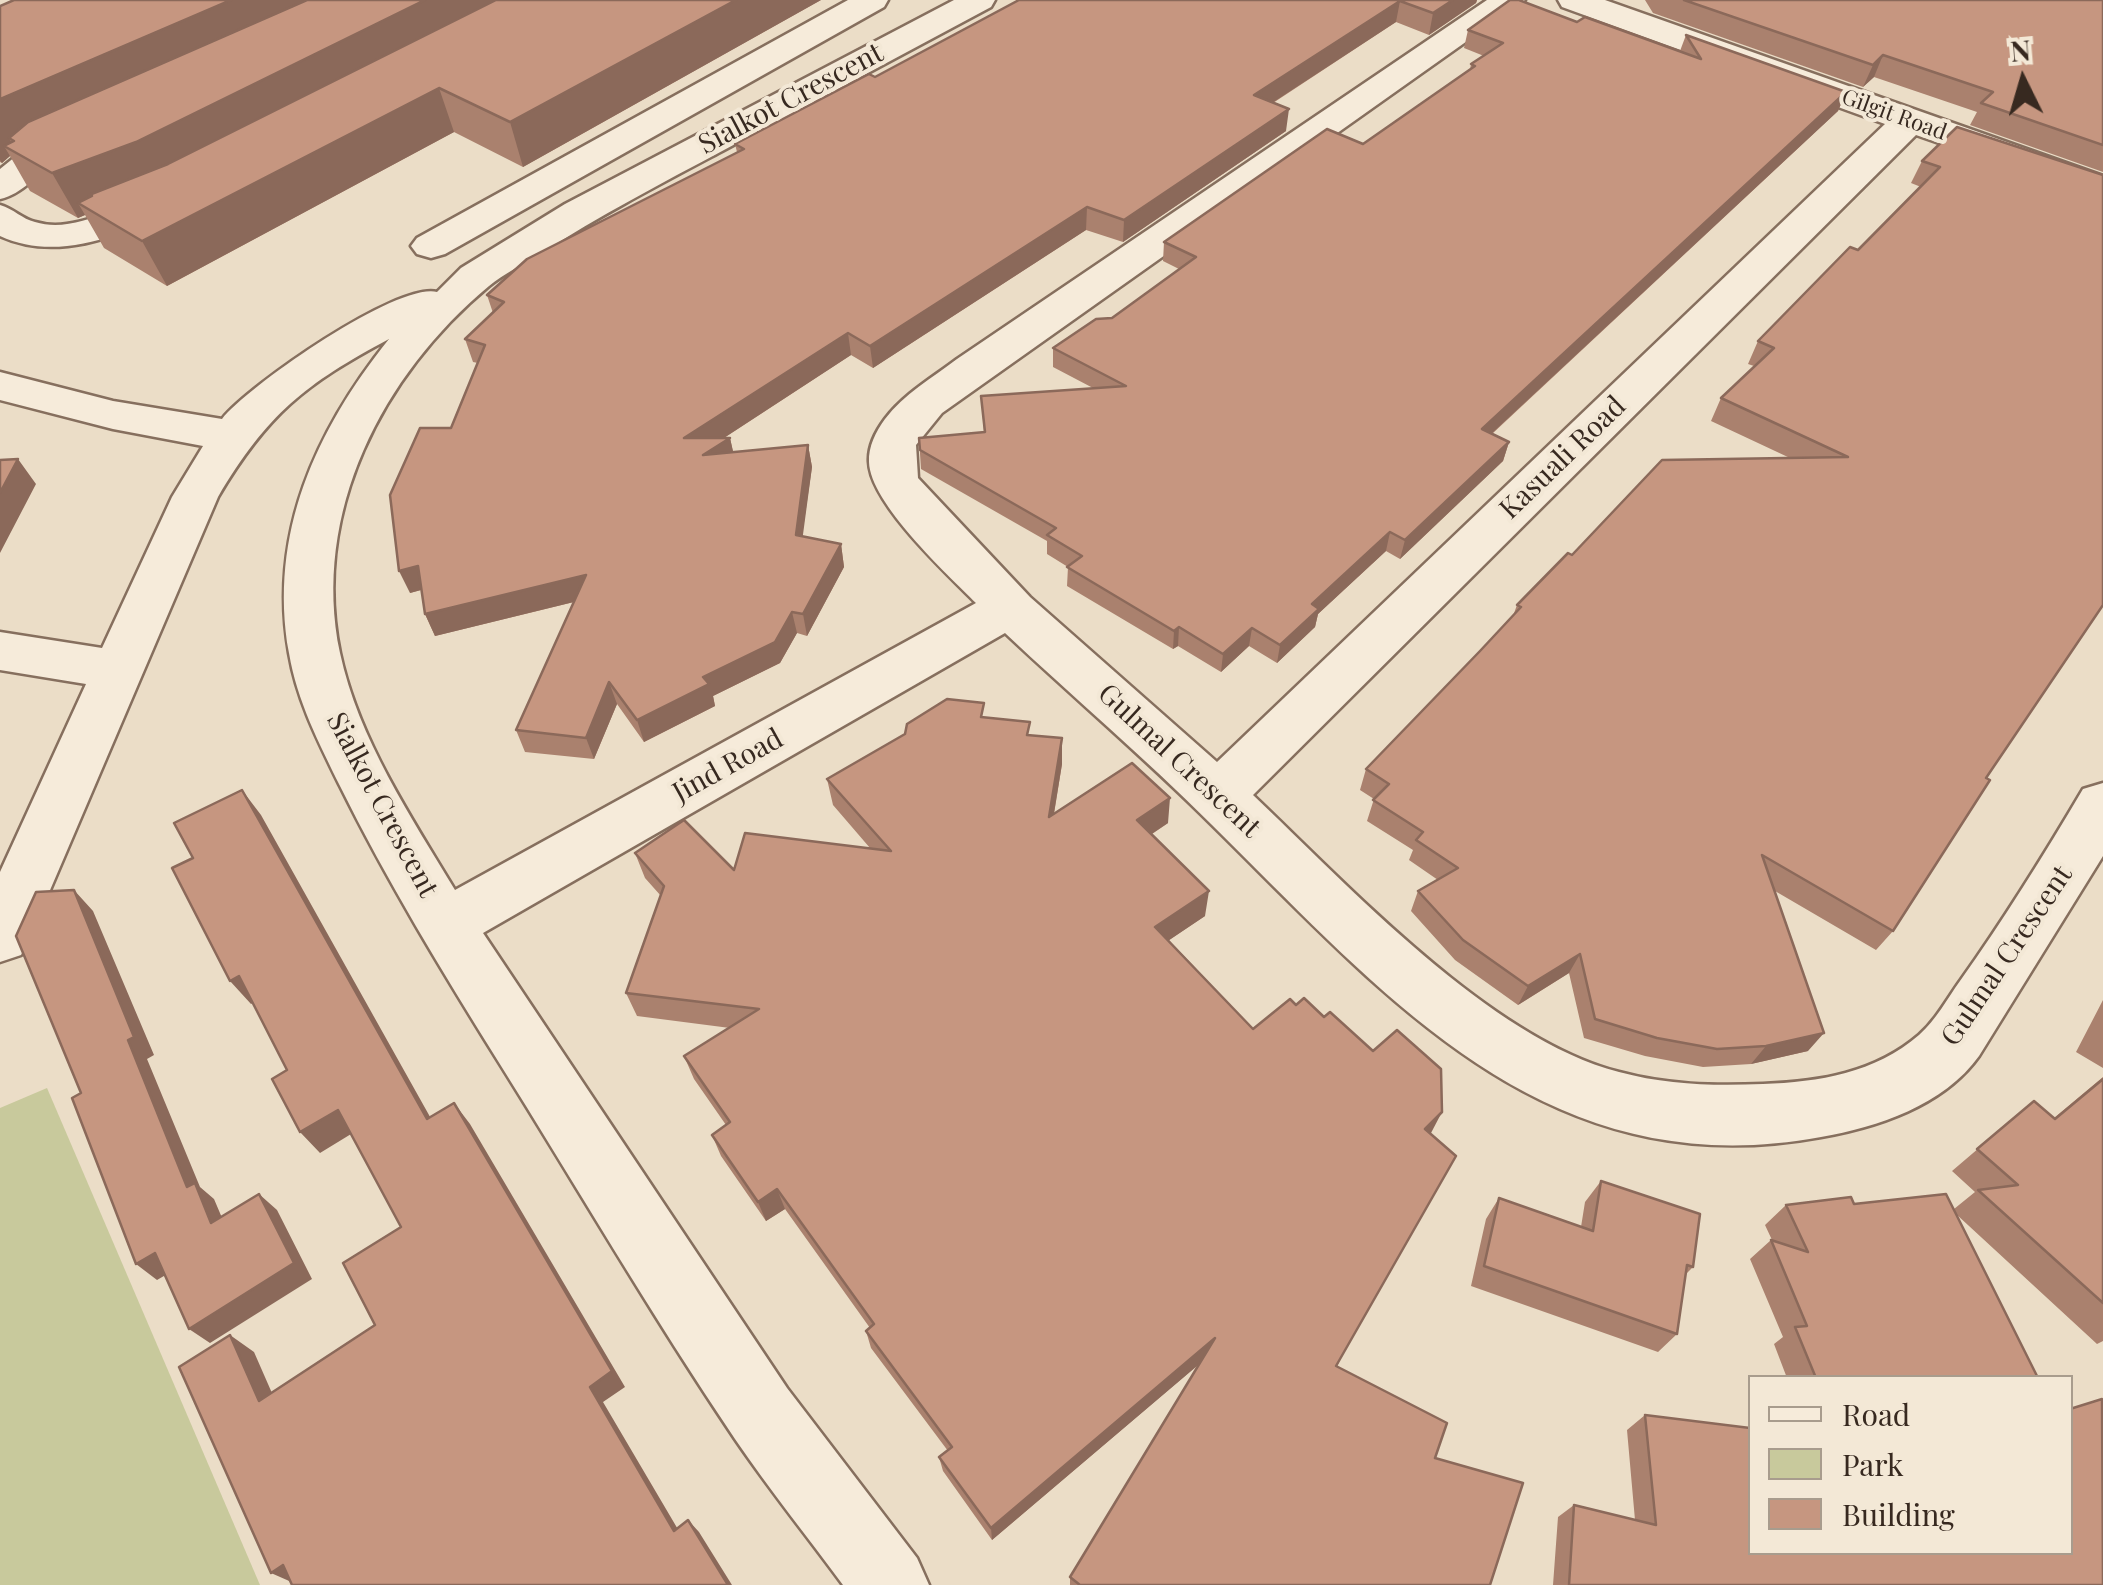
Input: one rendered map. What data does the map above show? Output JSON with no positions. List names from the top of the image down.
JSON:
{
  "streets": {
    "street": [
      "Sialkot Crescent",
      "Gilgit Road",
      "Kasuali Road",
      "Gulmal Crescent",
      "Jind Road"
    ]
  },
  "crossings": [
    ["Sialkot Crescent", "Jind Road"],
    ["Gilgit Road", "Kasuali Road"],
    ["Kasuali Road", "Gulmal Crescent"],
    ["Gulmal Crescent", "Jind Road"]
  ],
  "legend": ["Road", "Park", "Building"],
  "north": "top"
}
